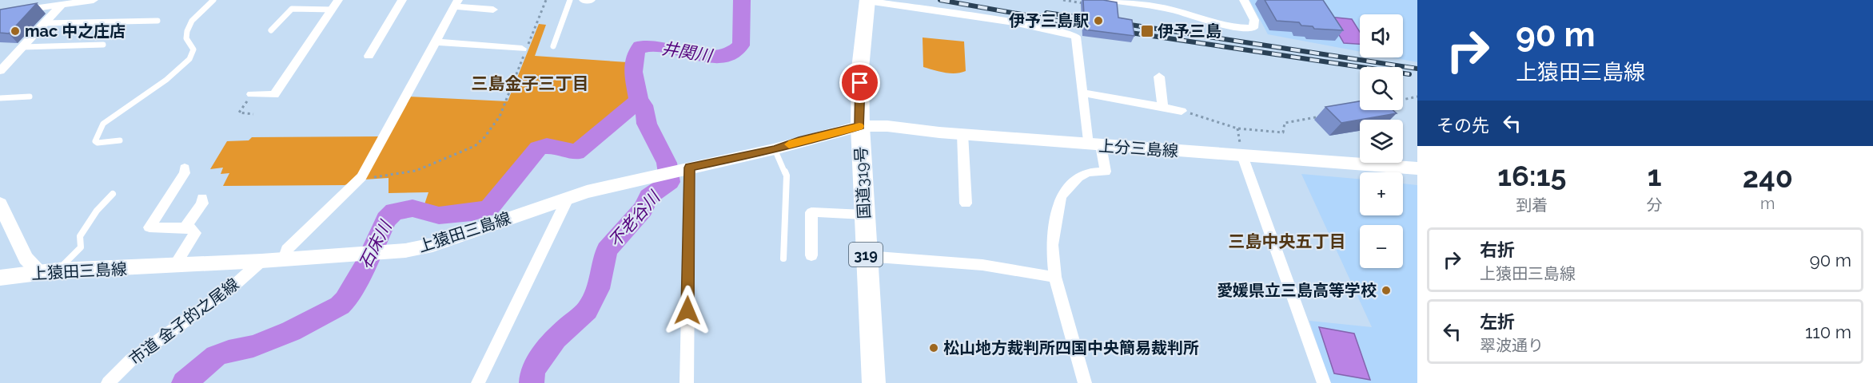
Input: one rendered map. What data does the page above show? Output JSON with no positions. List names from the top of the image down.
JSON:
{
  "streets": {
    "highway": ["国道319号", "319"],
    "main road": ["上分三島線", "上猿田三島線"],
    "street": ["市道 金子的之尾線"]
  },
  "crossings": [
    ["上分三島線", "国道319号"],
    ["上分三島線", "上猿田三島線"],
    ["上分三島線", "319"],
    ["国道319号", "上猿田三島線"],
    ["国道319号", "319"],
    ["上猿田三島線", "319"],
    ["上猿田三島線", "市道 金子的之尾線"]
  ],
  "districts": ["三島金子三丁目", "三島中央五丁目"],
  "water": ["井関川", "不老谷川", "石床川"],
  "places": {
    "other": [
      "伊予三島駅",
      "mac 中之庄店",
      "愛媛県立三島高等学校",
      "松山地方裁判所四国中央簡易裁判所"
    ],
    "transit": ["伊予三島"]
  },
  "page": {
    "turn": ["90 m", "上猿田三島線"],
    "map_buttons": ["+", "−"],
    "then": "その先",
    "eta": [
      "16:15",
      "到着",
      "1",
      "分",
      "240",
      "m"
    ],
    "list": [
      {
        "name": "右折",
        "note": "上猿田三島線",
        "value": "90 m"
      },
      {
        "name": "左折",
        "note": "翠波通り",
        "value": "110 m"
      }
    ]
  }
}
